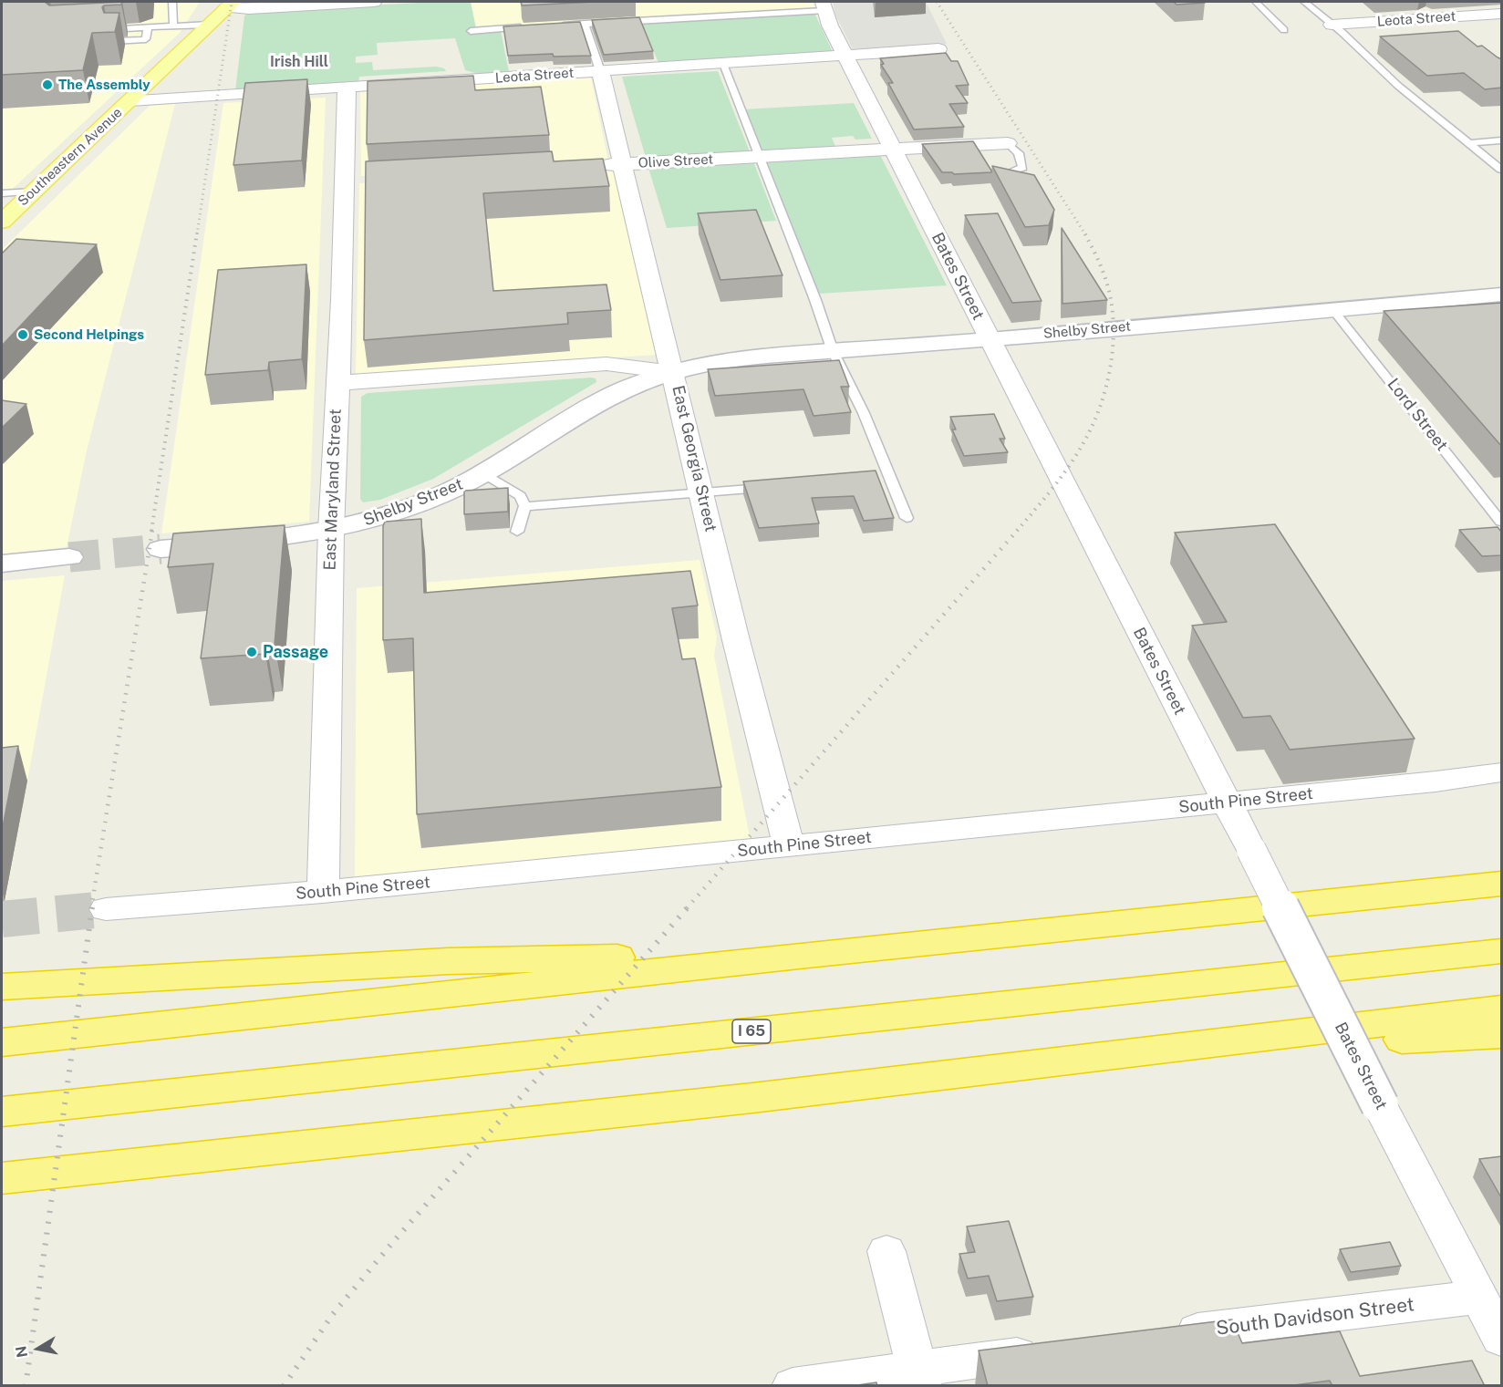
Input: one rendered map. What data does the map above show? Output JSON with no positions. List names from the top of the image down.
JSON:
{
  "streets": {
    "highway": ["I 65"],
    "main road": ["Southeastern Avenue", "Shelby Street"],
    "street": [
      "Leota Street",
      "Olive Street",
      "Bates Street",
      "East Georgia Street",
      "East Maryland Street",
      "South Pine Street",
      "South Davidson Street"
    ],
    "lane": ["Lord Street"]
  },
  "crossings": [
    ["Leota Street", "Southeastern Avenue"],
    ["Leota Street", "Bates Street"],
    ["Leota Street", "East Georgia Street"],
    ["Leota Street", "East Maryland Street"],
    ["Olive Street", "Bates Street"],
    ["Olive Street", "East Georgia Street"],
    ["Bates Street", "Shelby Street"],
    ["Bates Street", "South Pine Street"],
    ["Bates Street", "South Davidson Street"],
    ["Shelby Street", "Lord Street"],
    ["Shelby Street", "East Georgia Street"],
    ["Shelby Street", "East Maryland Street"],
    ["East Georgia Street", "South Pine Street"],
    ["East Maryland Street", "South Pine Street"]
  ],
  "districts": ["Irish Hill"],
  "places": ["The Assembly", "Second Helpings", "Passage"],
  "north": "left"
}
